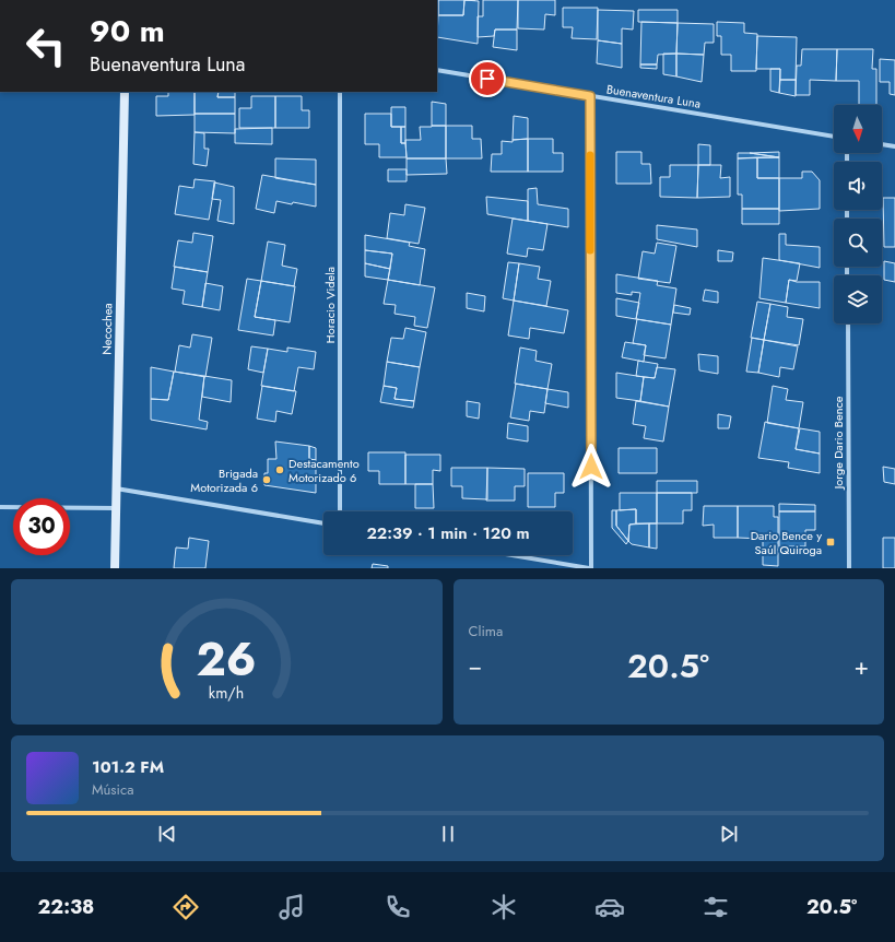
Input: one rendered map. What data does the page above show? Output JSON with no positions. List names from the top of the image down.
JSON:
{
  "streets": {
    "main road": ["Necochea"],
    "street": ["Buenaventura Luna", "Horacio Videla", "Jorge Dario Bence"]
  },
  "places": {
    "other": ["Destacamento Motorizado 6", "Brigada Motorizada 6"],
    "transit": ["Dario Bence y Saúl Quiroga"]
  },
  "north": "bottom",
  "page": {
    "turn": ["90 m", "Buenaventura Luna"],
    "limit": "30",
    "trip": "22:39 · 1 min · 120 m",
    "tile": "Clima",
    "heat": ["−", "20.5°", "+"],
    "song": ["101.2 FM", "Música"],
    "tabs": ["22:38", "20.5°"],
    "gauge": ["26", "km/h"]
  }
}
